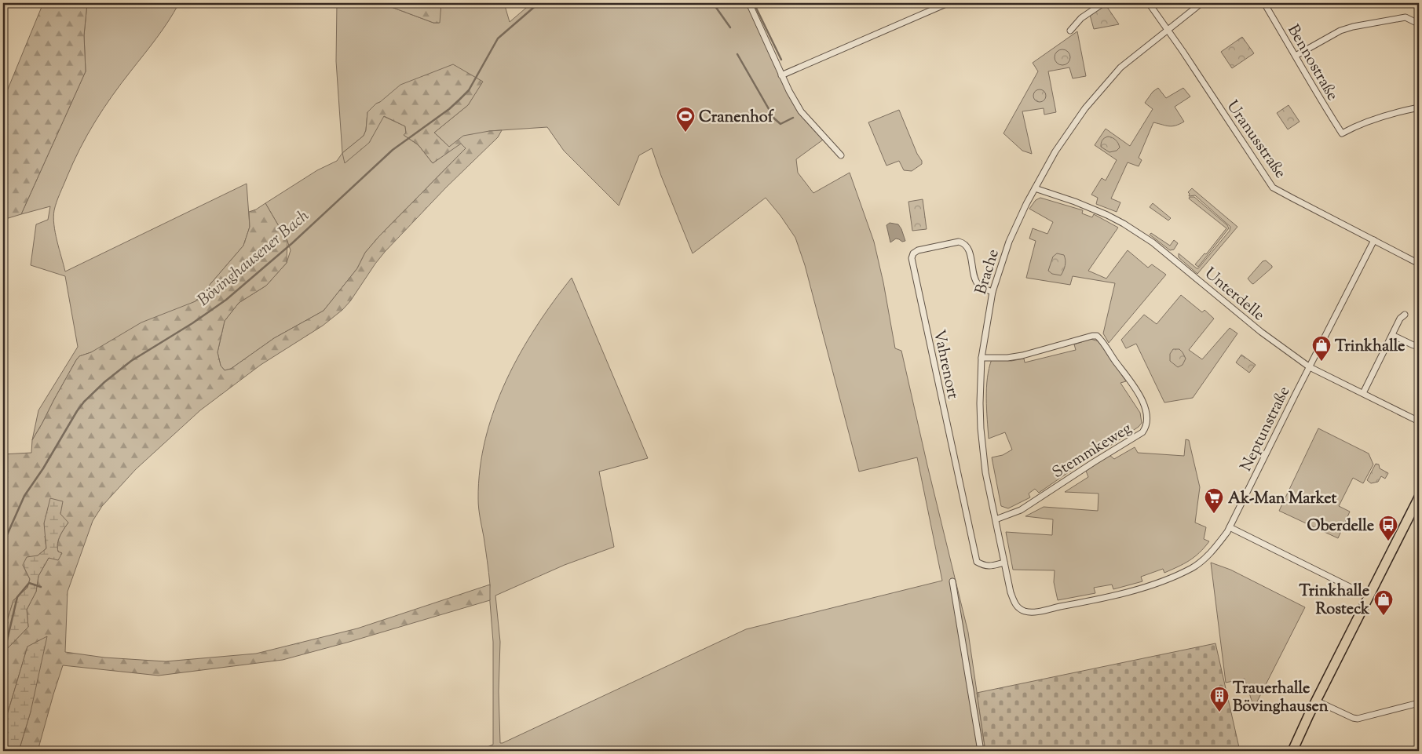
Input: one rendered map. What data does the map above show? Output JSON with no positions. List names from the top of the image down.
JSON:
{
  "streets": {
    "street": [
      "Bennostraße",
      "Uranusstraße",
      "Brache",
      "Unterdelle",
      "Vahrenort",
      "Neptunstraße",
      "Stemmkeweg"
    ]
  },
  "crossings": [
    ["Uranusstraße", "Brache"],
    ["Uranusstraße", "Neptunstraße"],
    ["Brache", "Unterdelle"],
    ["Brache", "Vahrenort"],
    ["Brache", "Neptunstraße"],
    ["Brache", "Stemmkeweg"],
    ["Unterdelle", "Neptunstraße"]
  ],
  "water": ["Bövinghausener Bach"],
  "places": {
    "sports": ["Cranenhof"],
    "shop": ["Trinkhalle", "Trinkhalle Rosteck"],
    "supermarket": ["Ak-Man Market"],
    "bus stop": ["Oberdelle"],
    "building": ["Trauerhalle Bövinghausen"]
  }
}
